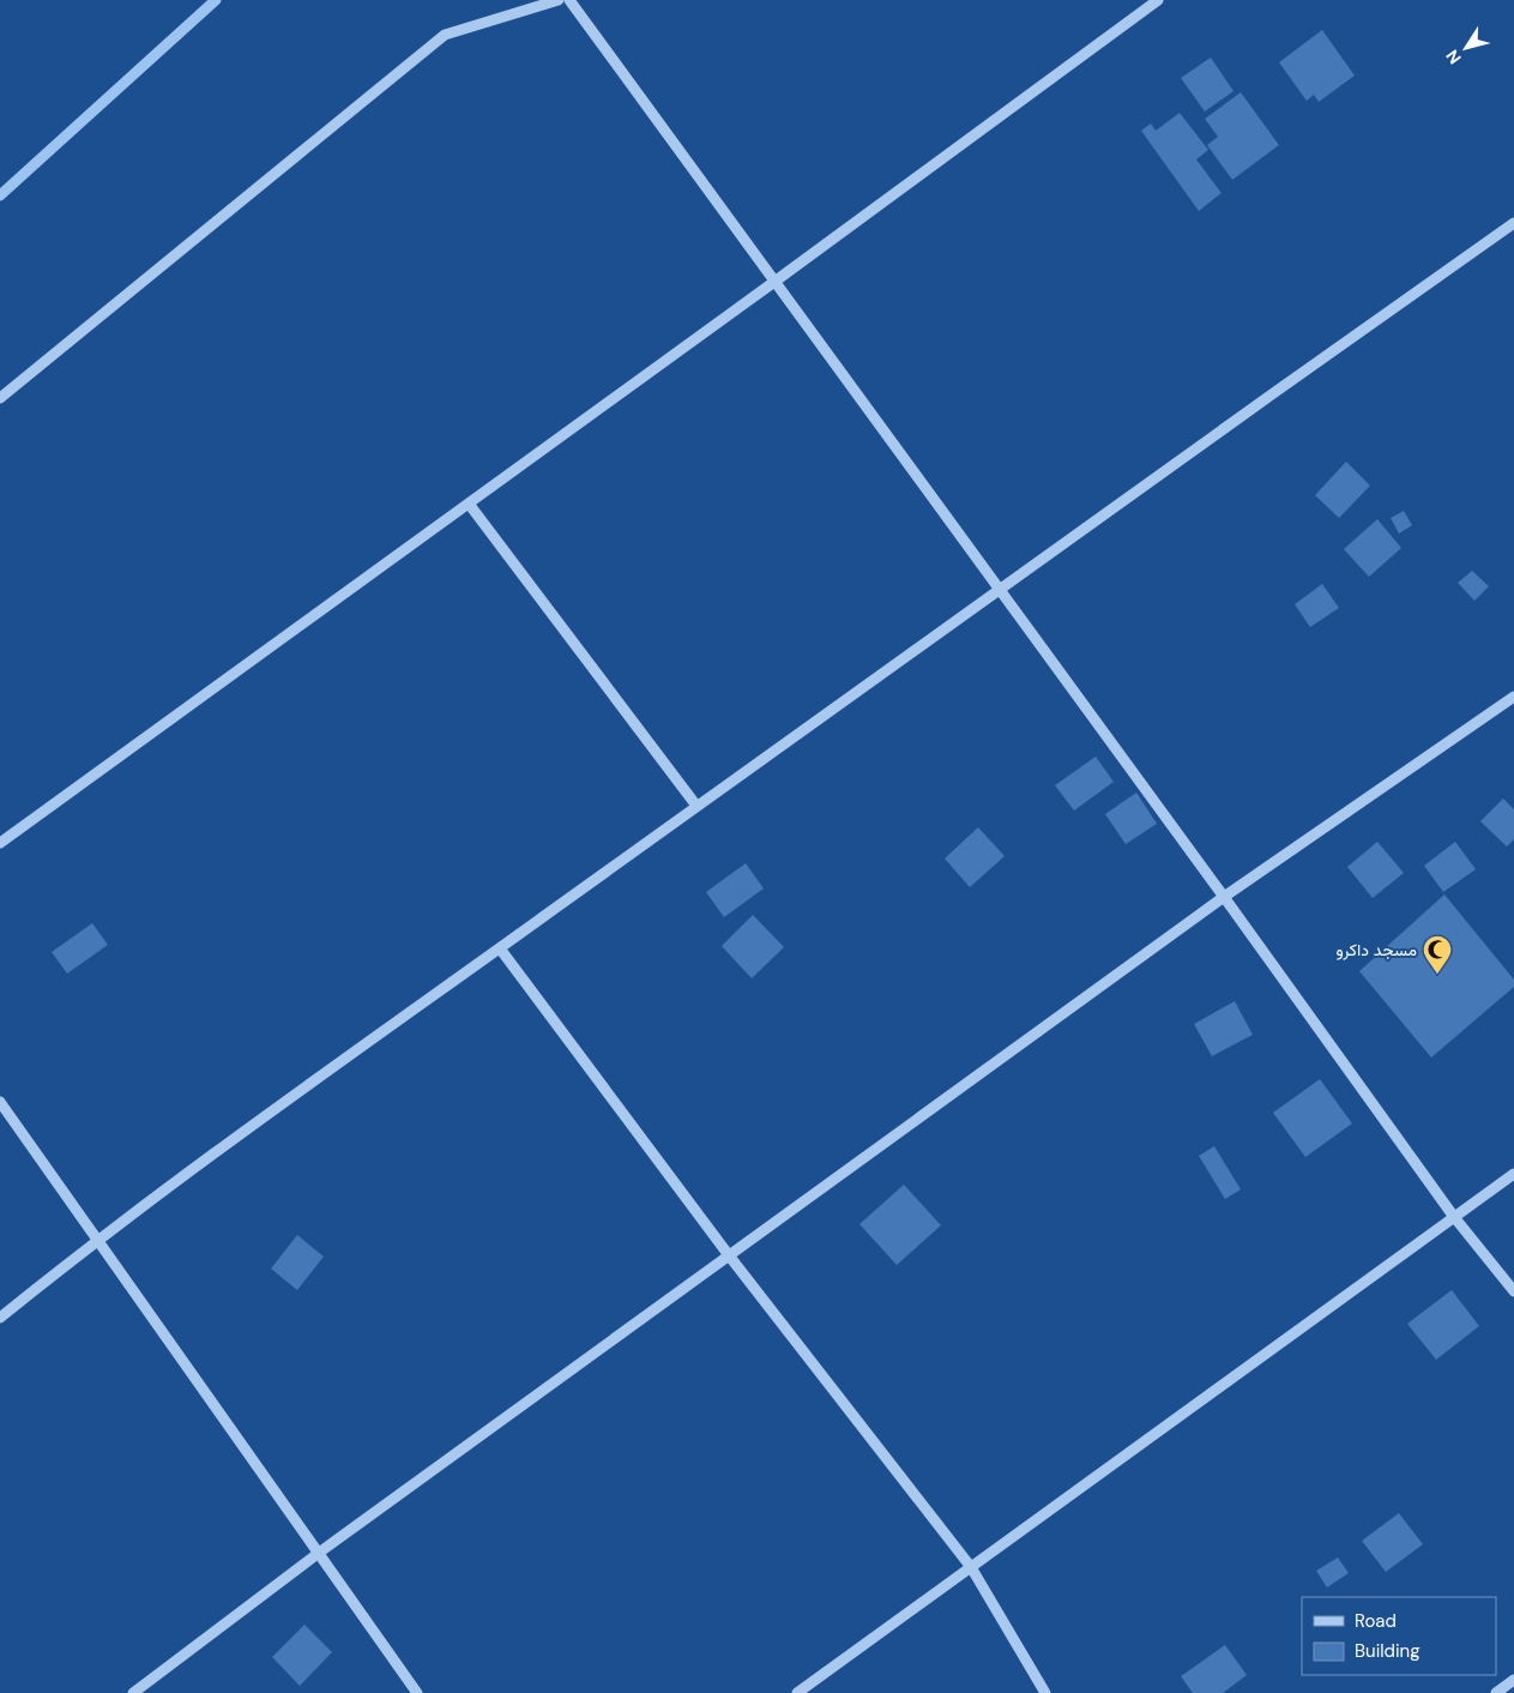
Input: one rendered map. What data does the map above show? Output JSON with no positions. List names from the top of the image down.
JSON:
{
  "places": {
    "mosque": ["مسجد داكرو"]
  },
  "legend": ["Road", "Building"],
  "north": "bottom left"
}
